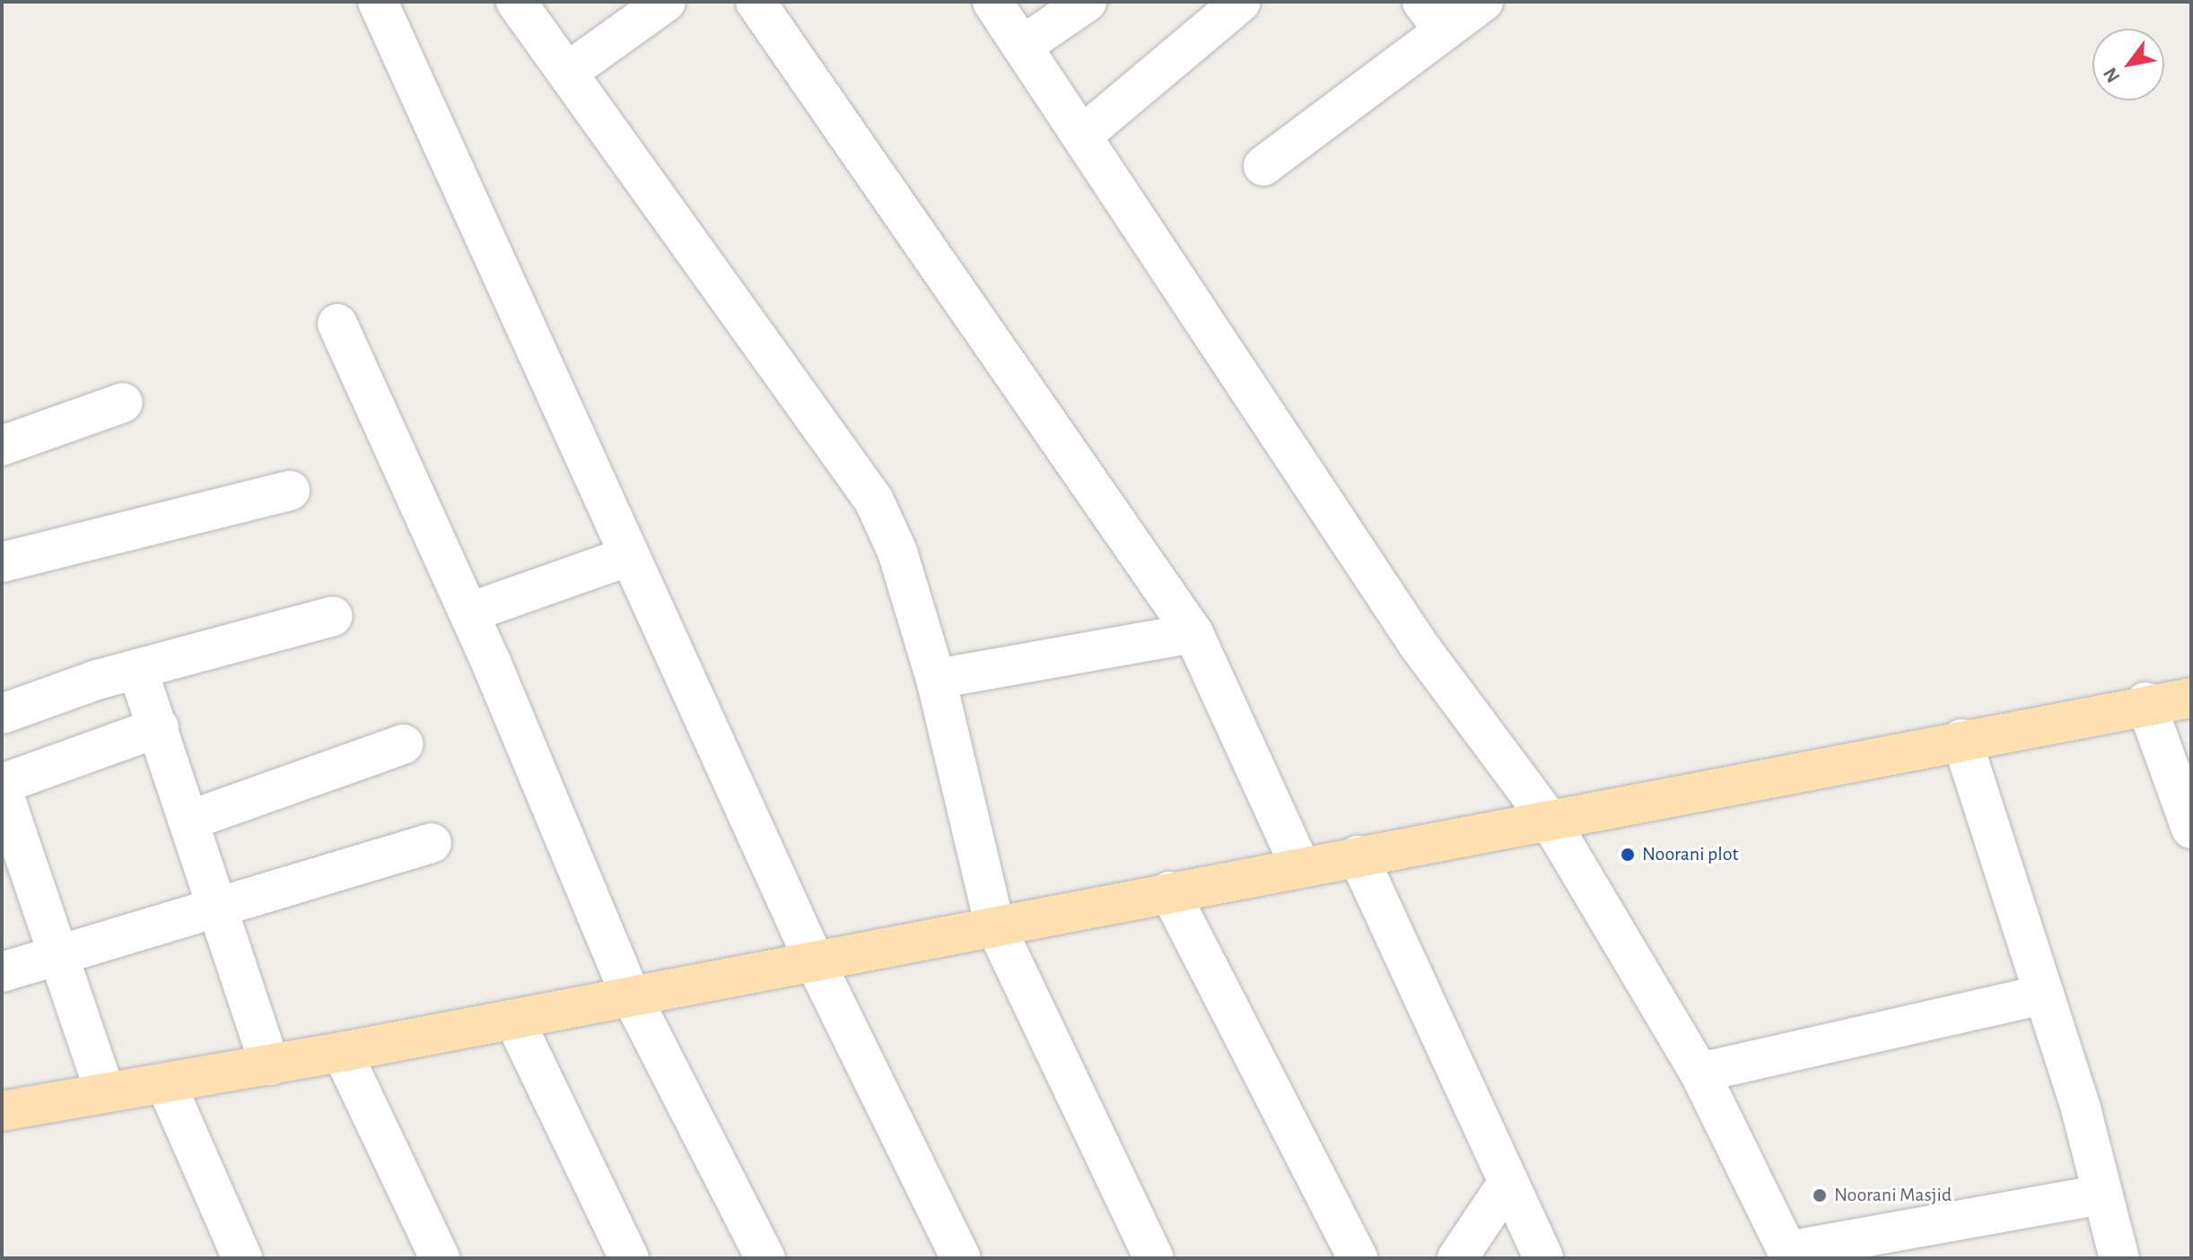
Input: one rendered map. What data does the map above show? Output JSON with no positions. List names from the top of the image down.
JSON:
{
  "places": ["Noorani plot", "Noorani Masjid"],
  "north": "bottom left"
}
